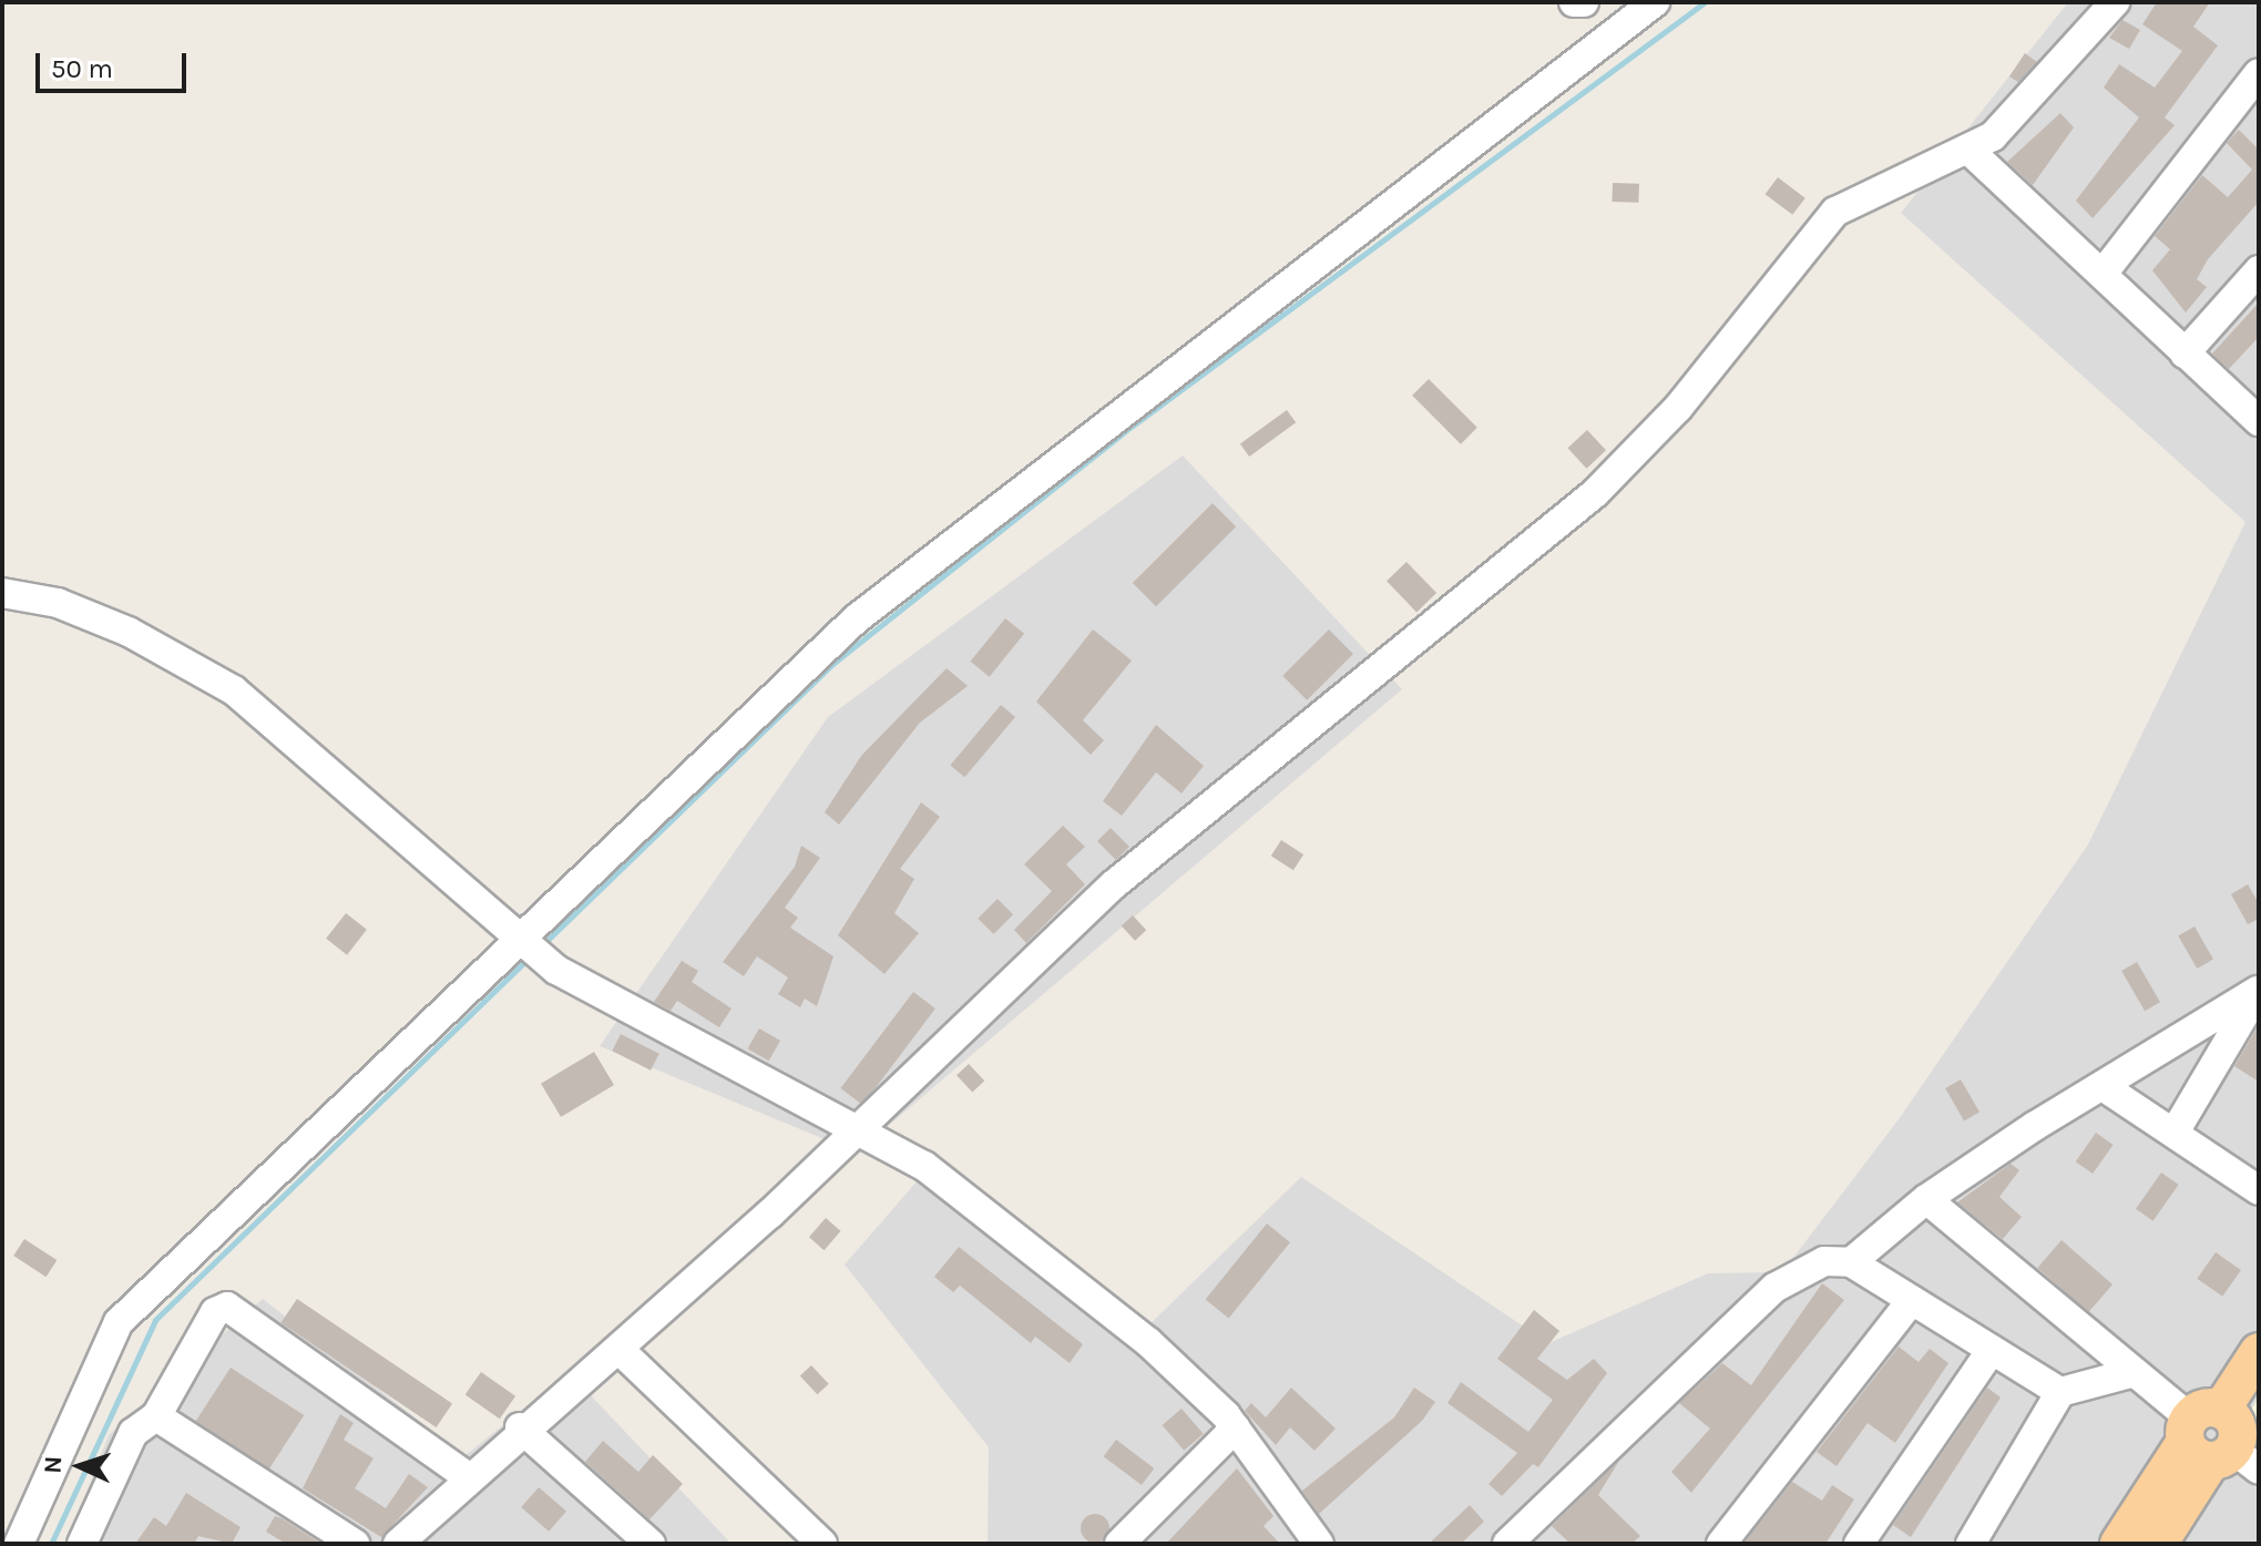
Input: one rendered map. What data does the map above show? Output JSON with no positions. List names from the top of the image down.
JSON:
{
  "scale_bar": "50 m",
  "north": "left"
}
